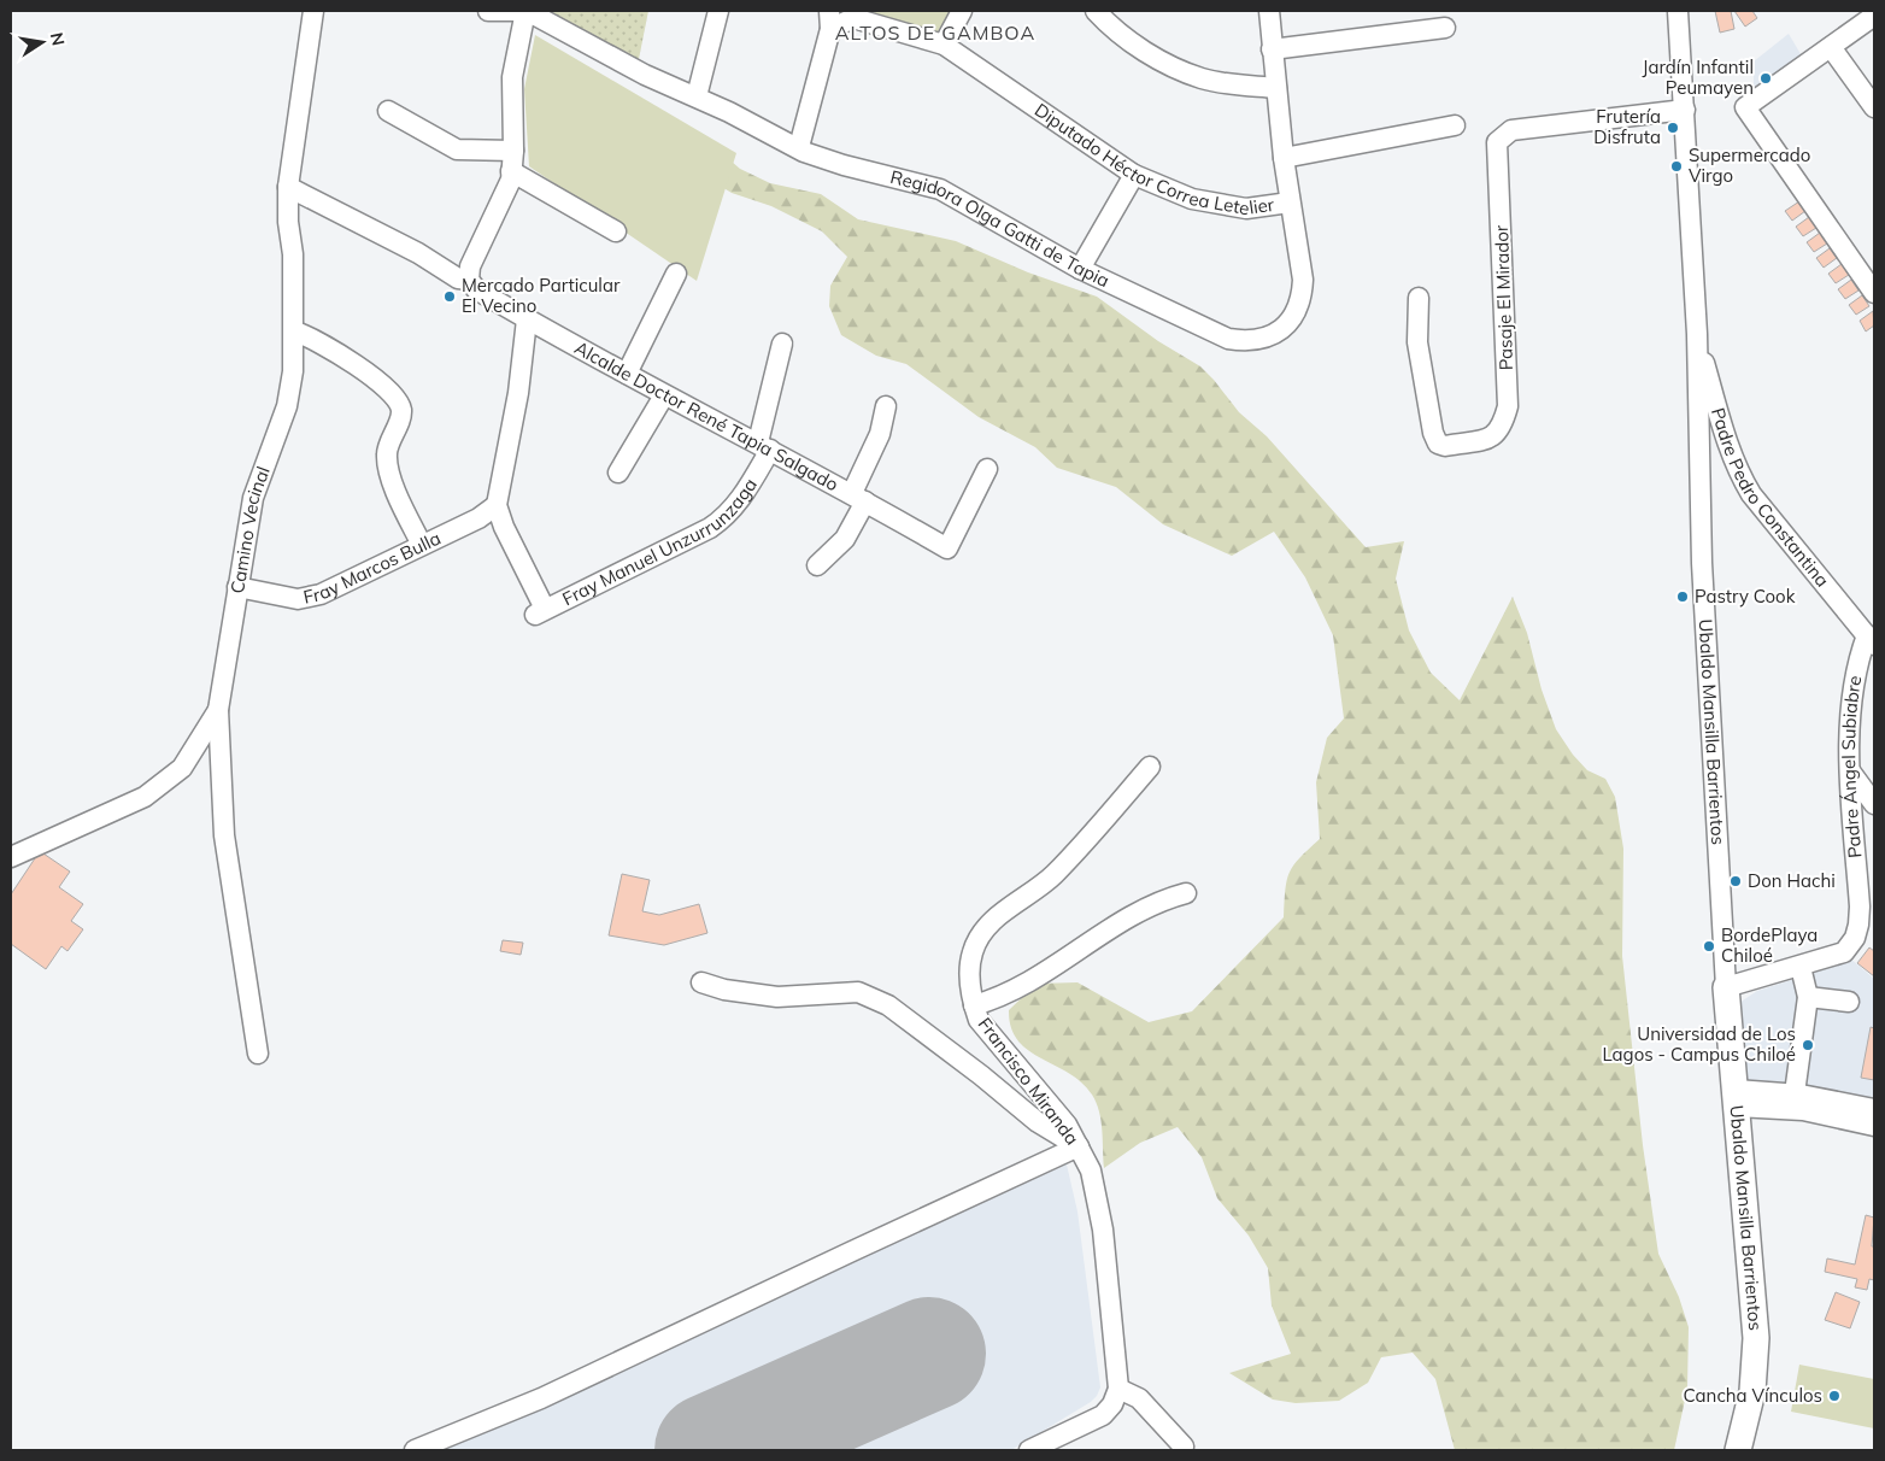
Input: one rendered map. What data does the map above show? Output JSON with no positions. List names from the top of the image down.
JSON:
{
  "streets": {
    "main road": ["Ubaldo Mansilla Barrientos"],
    "street": [
      "Diputado Héctor Correa Letelier",
      "Regidora Olga Gatti de Tapia",
      "Pasaje El Mirador",
      "Alcalde Doctor René Tapia Salgado",
      "Padre Pedro Constantina",
      "Camino Vecinal",
      "Fray Manuel Unzurrunzaga",
      "Fray Marcos Bulla",
      "Padre Ángel Subiabre",
      "Francisco Miranda"
    ]
  },
  "crossings": [
    ["Diputado Héctor Correa Letelier", "Regidora Olga Gatti de Tapia"],
    ["Pasaje El Mirador", "Ubaldo Mansilla Barrientos"],
    ["Alcalde Doctor René Tapia Salgado", "Camino Vecinal"],
    ["Alcalde Doctor René Tapia Salgado", "Fray Manuel Unzurrunzaga"],
    ["Padre Pedro Constantina", "Ubaldo Mansilla Barrientos"],
    ["Padre Pedro Constantina", "Padre Ángel Subiabre"],
    ["Camino Vecinal", "Fray Marcos Bulla"],
    ["Fray Manuel Unzurrunzaga", "Fray Marcos Bulla"],
    ["Ubaldo Mansilla Barrientos", "Padre Ángel Subiabre"]
  ],
  "districts": ["ALTOS DE GAMBOA"],
  "places": [
    "Jardín Infantil Peumayen",
    "Frutería Disfruta",
    "Supermercado Virgo",
    "Mercado Particular El Vecino",
    "Pastry Cook",
    "Don Hachi",
    "BordePlaya Chiloé",
    "Universidad de Los Lagos - Campus Chiloé",
    "Cancha Vínculos"
  ],
  "north": "right"
}
